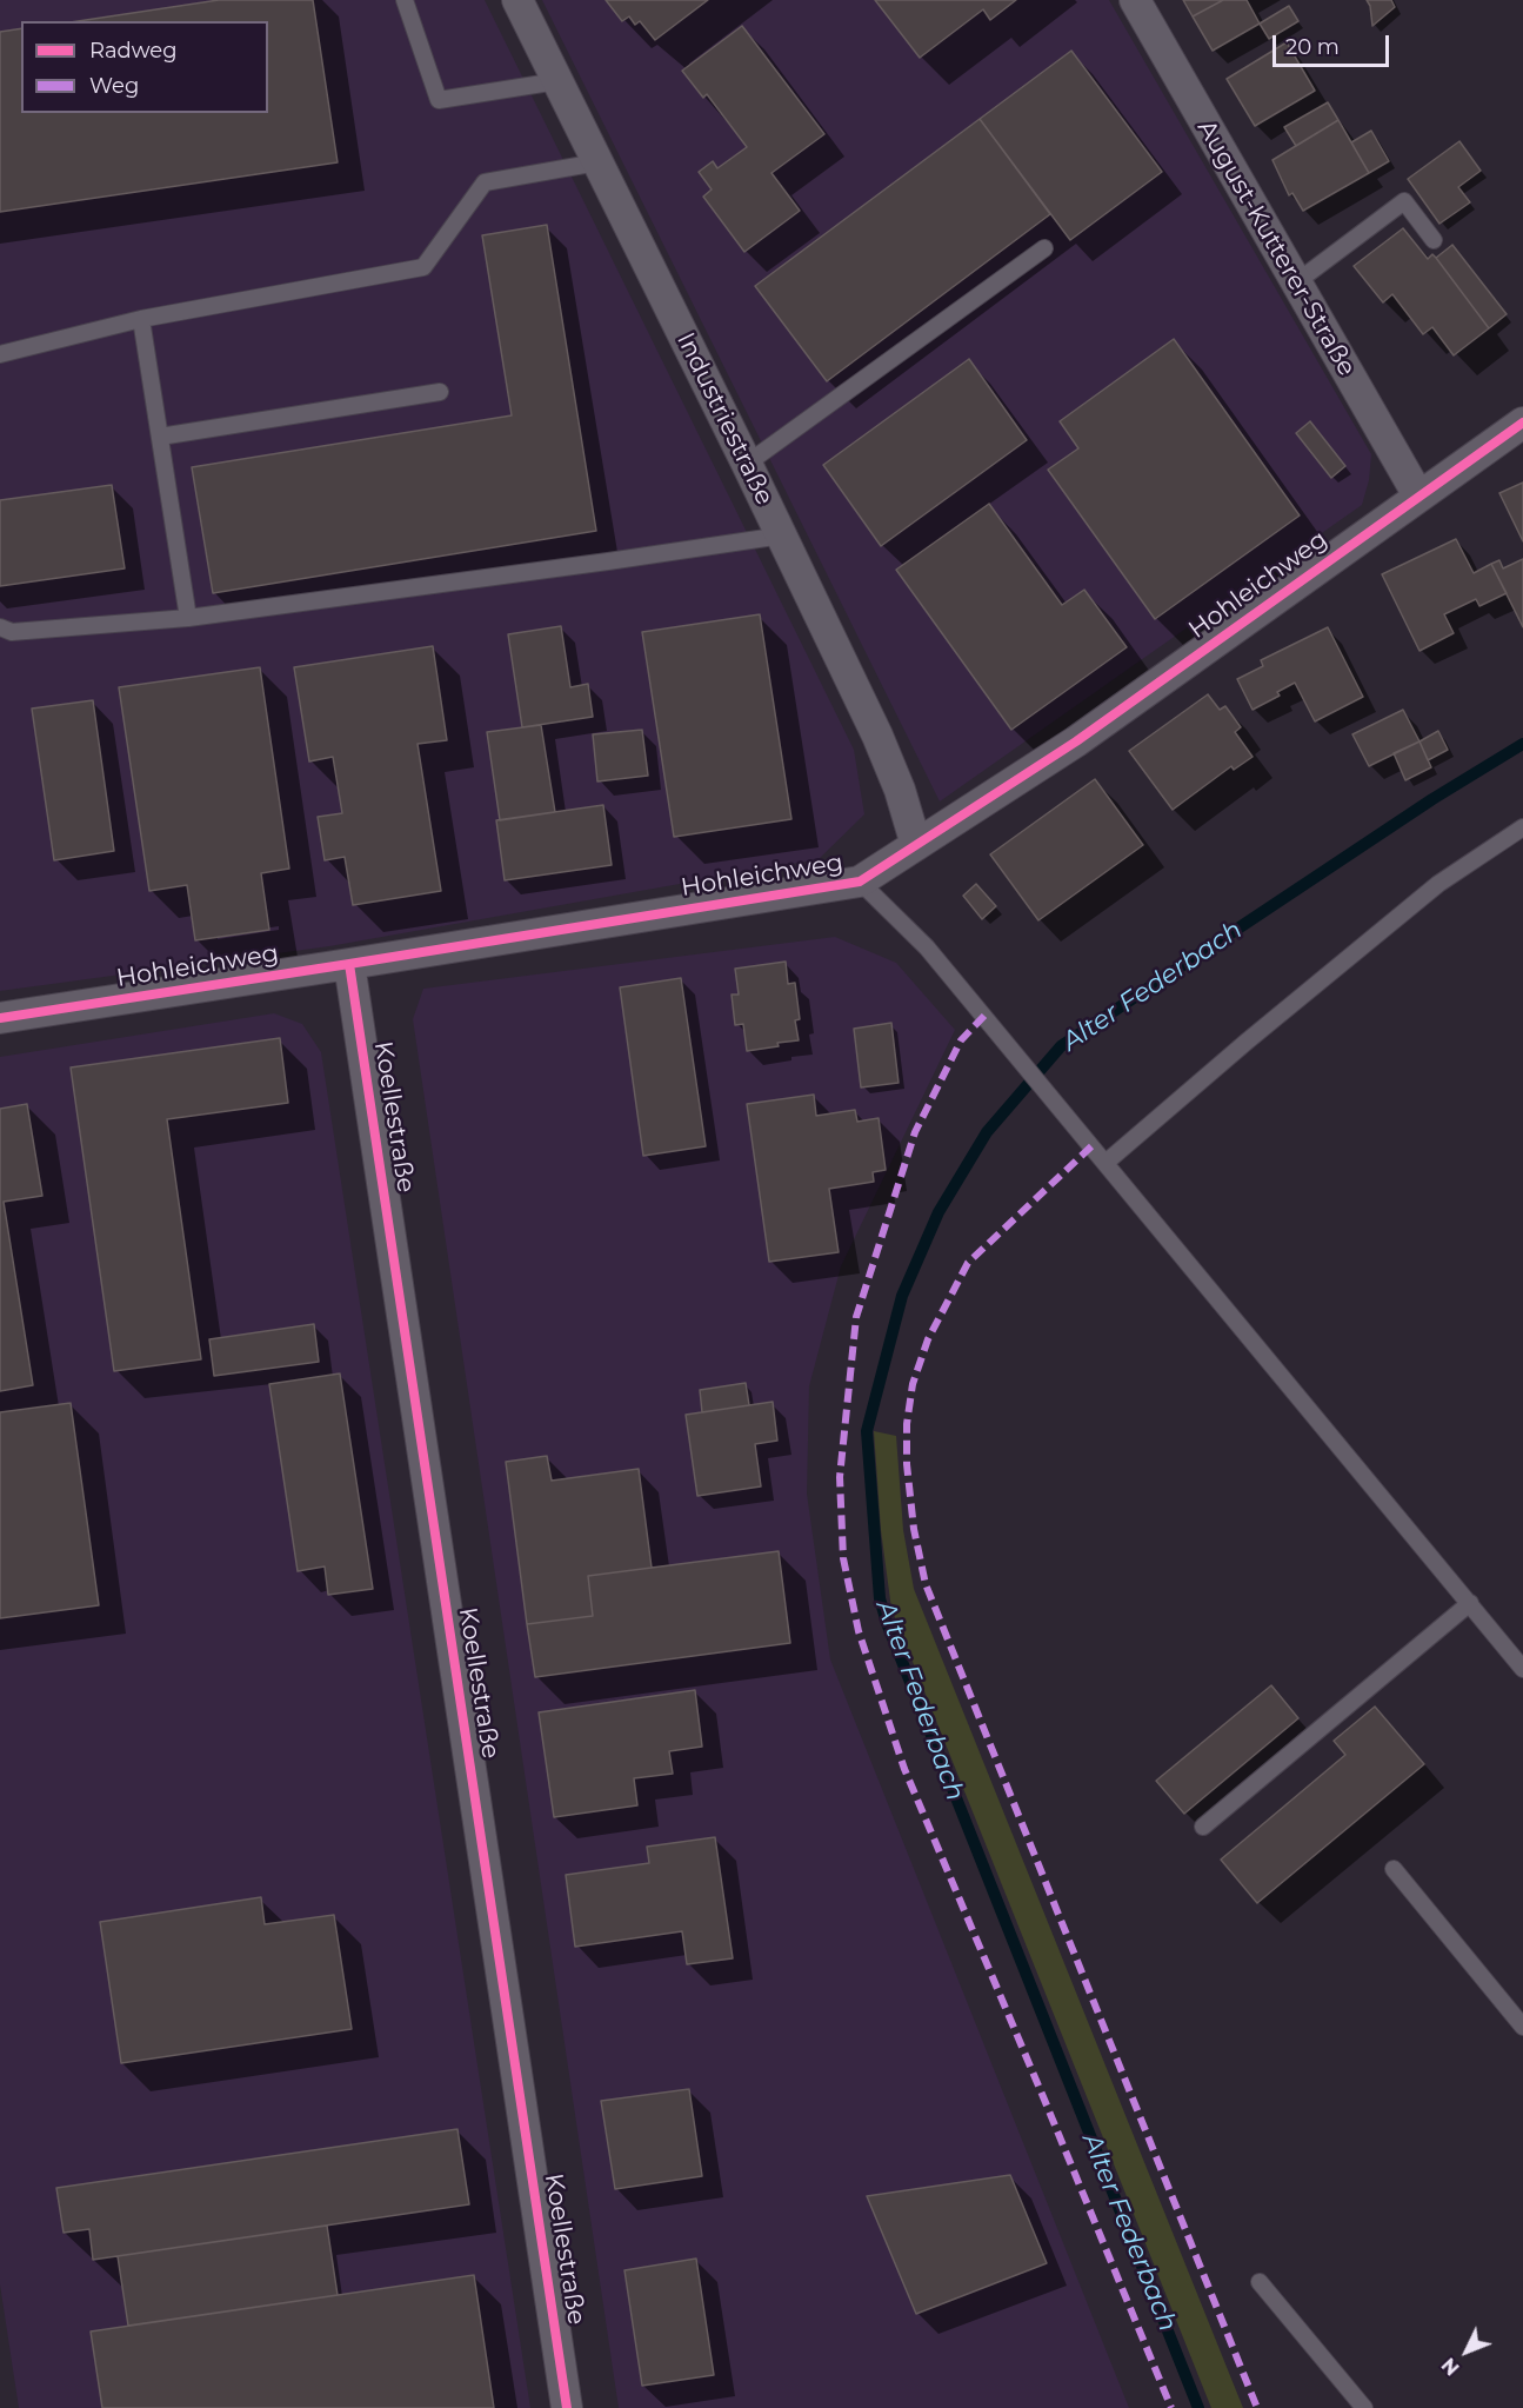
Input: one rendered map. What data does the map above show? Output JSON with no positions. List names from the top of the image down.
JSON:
{
  "streets": {
    "street": [
      "August-Kutterer-Straße",
      "Industriestraße",
      "Hohleichweg",
      "Koellestraße"
    ]
  },
  "crossings": [
    ["August-Kutterer-Straße", "Hohleichweg"],
    ["Industriestraße", "Hohleichweg"],
    ["Hohleichweg", "Koellestraße"]
  ],
  "water": ["Alter Federbach"],
  "legend": ["Radweg", "Weg"],
  "scale_bar": "20 m",
  "north": "bottom left"
}
